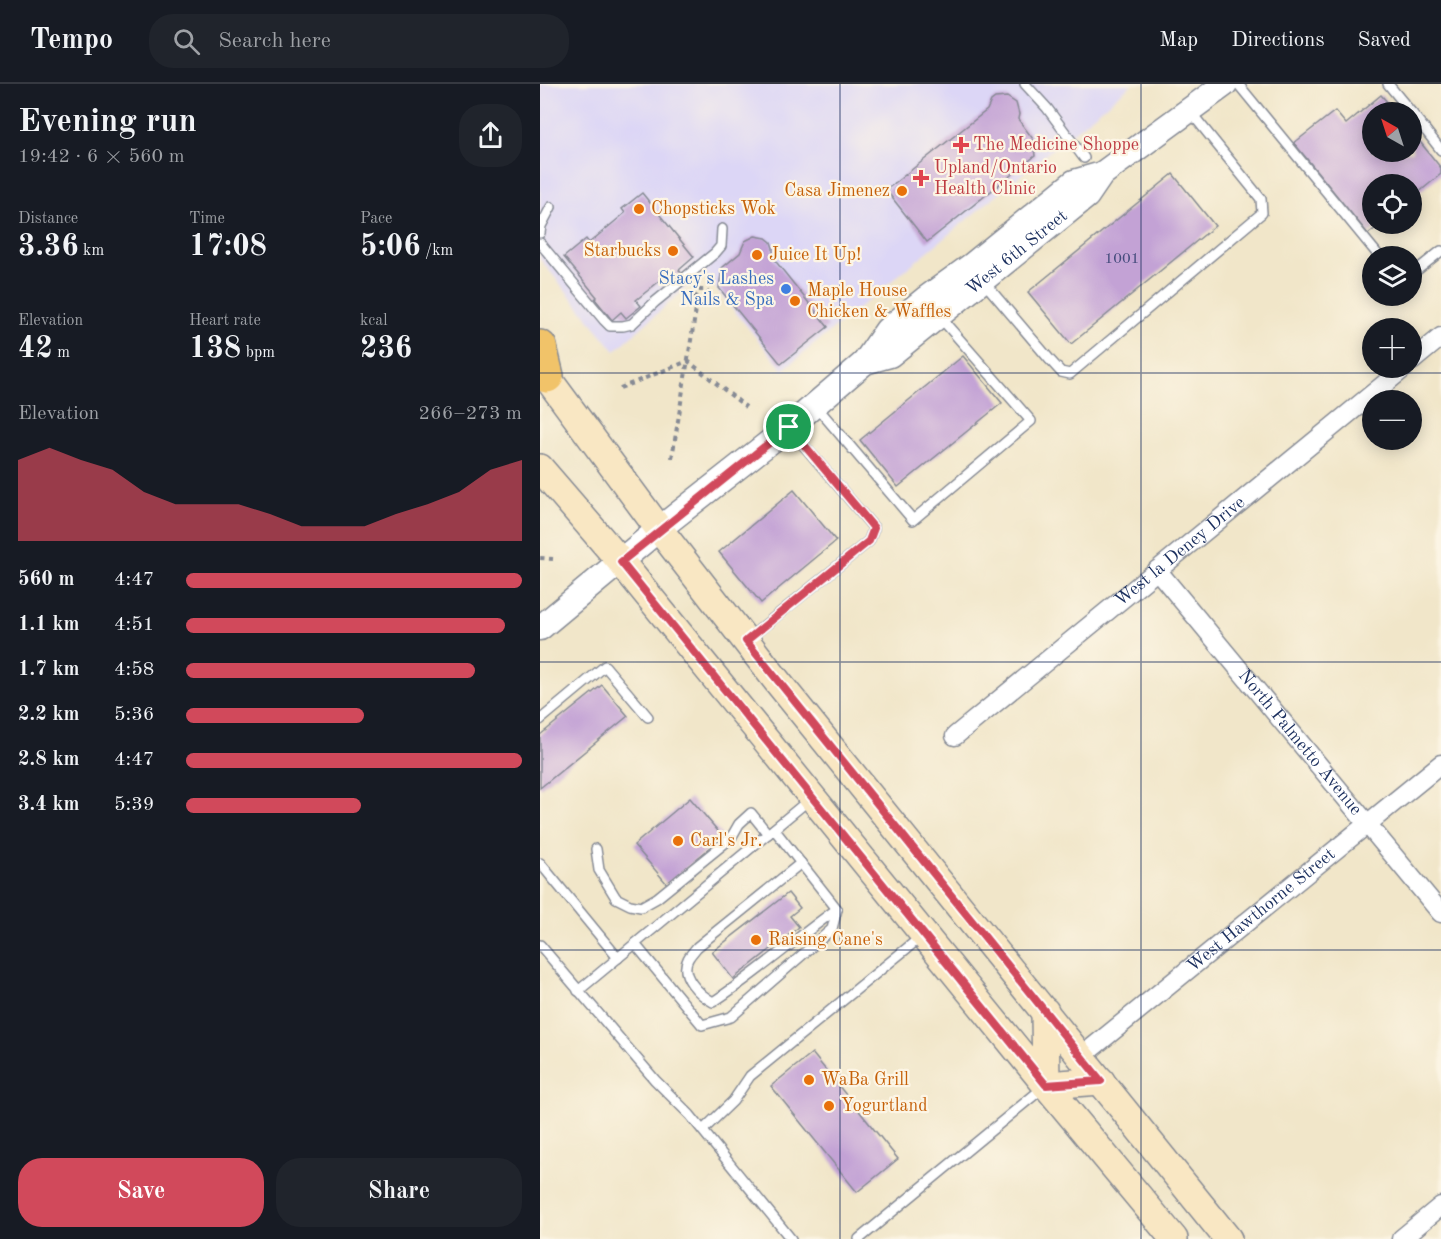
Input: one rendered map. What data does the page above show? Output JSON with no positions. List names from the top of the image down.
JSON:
{
  "streets": {
    "street": [
      "West 6th Street",
      "West la Deney Drive",
      "North Palmetto Avenue",
      "West Hawthorne Street"
    ]
  },
  "crossings": [
    ["West la Deney Drive", "North Palmetto Avenue"],
    ["North Palmetto Avenue", "West Hawthorne Street"]
  ],
  "places": {
    "health": ["The Medicine Shoppe", "Upland/Ontario Health Clinic"],
    "other": [
      "Casa Jimenez",
      "Chopsticks Wok",
      "Starbucks",
      "Juice It Up!",
      "Stacy's Lashes Nails & Spa",
      "Maple House Chicken & Waffles",
      "Carl's Jr.",
      "Raising Cane's",
      "WaBa Grill",
      "Yogurtland"
    ]
  },
  "house_numbers": ["1001"],
  "north": "top left",
  "page": {
    "header": "Tempo",
    "search": "Search here",
    "nav": ["Map", "Directions", "Saved"],
    "heading": ["Evening run", "19:42 · 6 × 560 m"],
    "map_buttons": ["+", "−"],
    "stats": [
      ["Distance", "3.36 km"],
      ["Time", "17:08"],
      ["Pace", "5:06 /km"],
      ["Elevation", "42 m"],
      ["Heart rate", "138 bpm"],
      ["kcal", "236"]
    ],
    "chart": ["Elevation", "266–273 m"],
    "list": [
      {
        "name": "560 m",
        "note": "4:47"
      },
      {
        "name": "1.1 km",
        "note": "4:51"
      },
      {
        "name": "1.7 km",
        "note": "4:58"
      },
      {
        "name": "2.2 km",
        "note": "5:36"
      },
      {
        "name": "2.8 km",
        "note": "4:47"
      },
      {
        "name": "3.4 km",
        "note": "5:39"
      }
    ],
    "buttons": ["Save", "Share"]
  }
}
